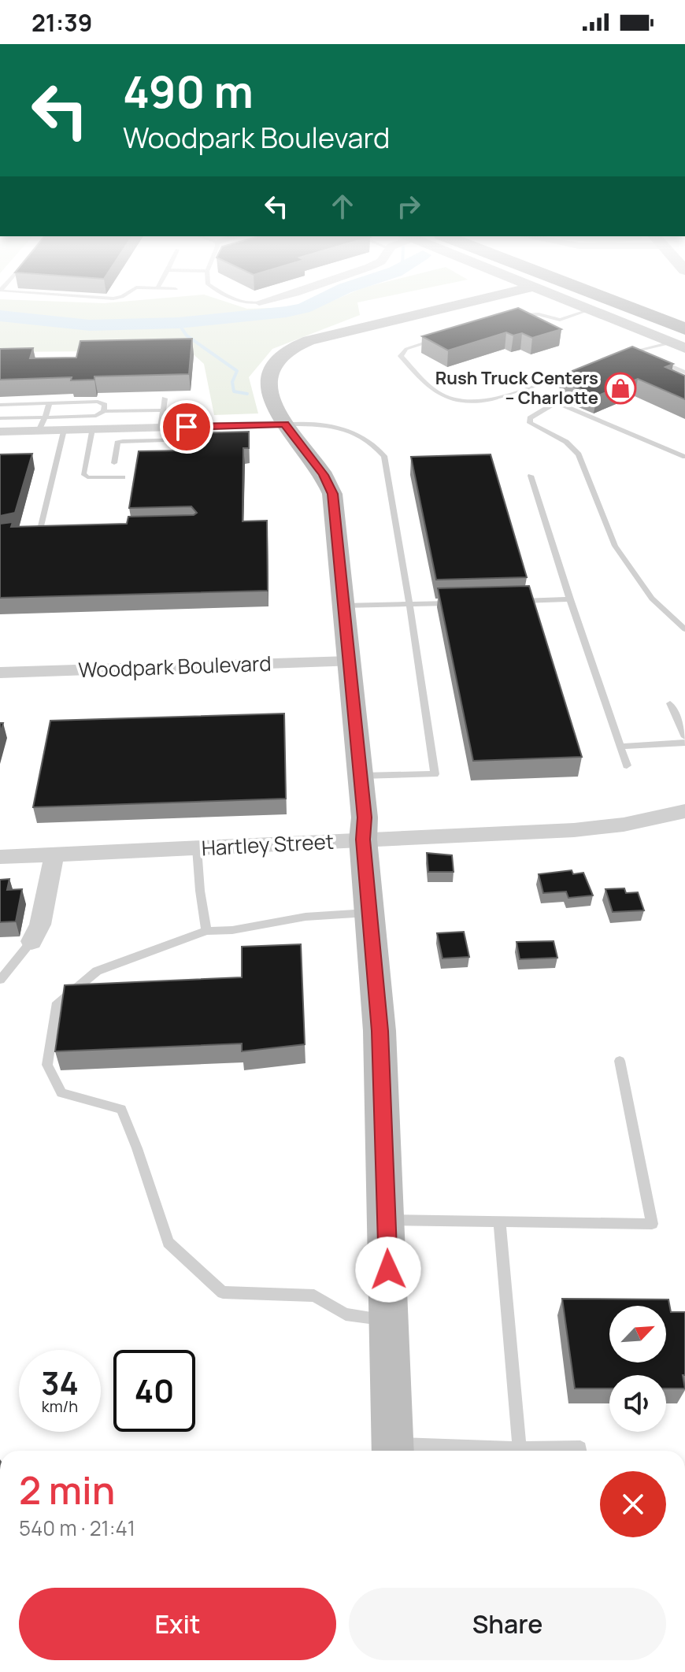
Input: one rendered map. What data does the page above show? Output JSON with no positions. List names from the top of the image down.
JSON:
{
  "streets": {
    "street": ["Woodpark Boulevard", "Hartley Street"]
  },
  "places": {
    "shop": ["Rush Truck Centers – Charlotte"]
  },
  "north": "top right",
  "page": {
    "status": "21:39",
    "turn": ["490 m", "Woodpark Boulevard"],
    "speed": "34 km/h",
    "limit": "40",
    "heading": ["2 min", "540 m · 21:41"],
    "buttons": ["Exit", "Share"]
  }
}
